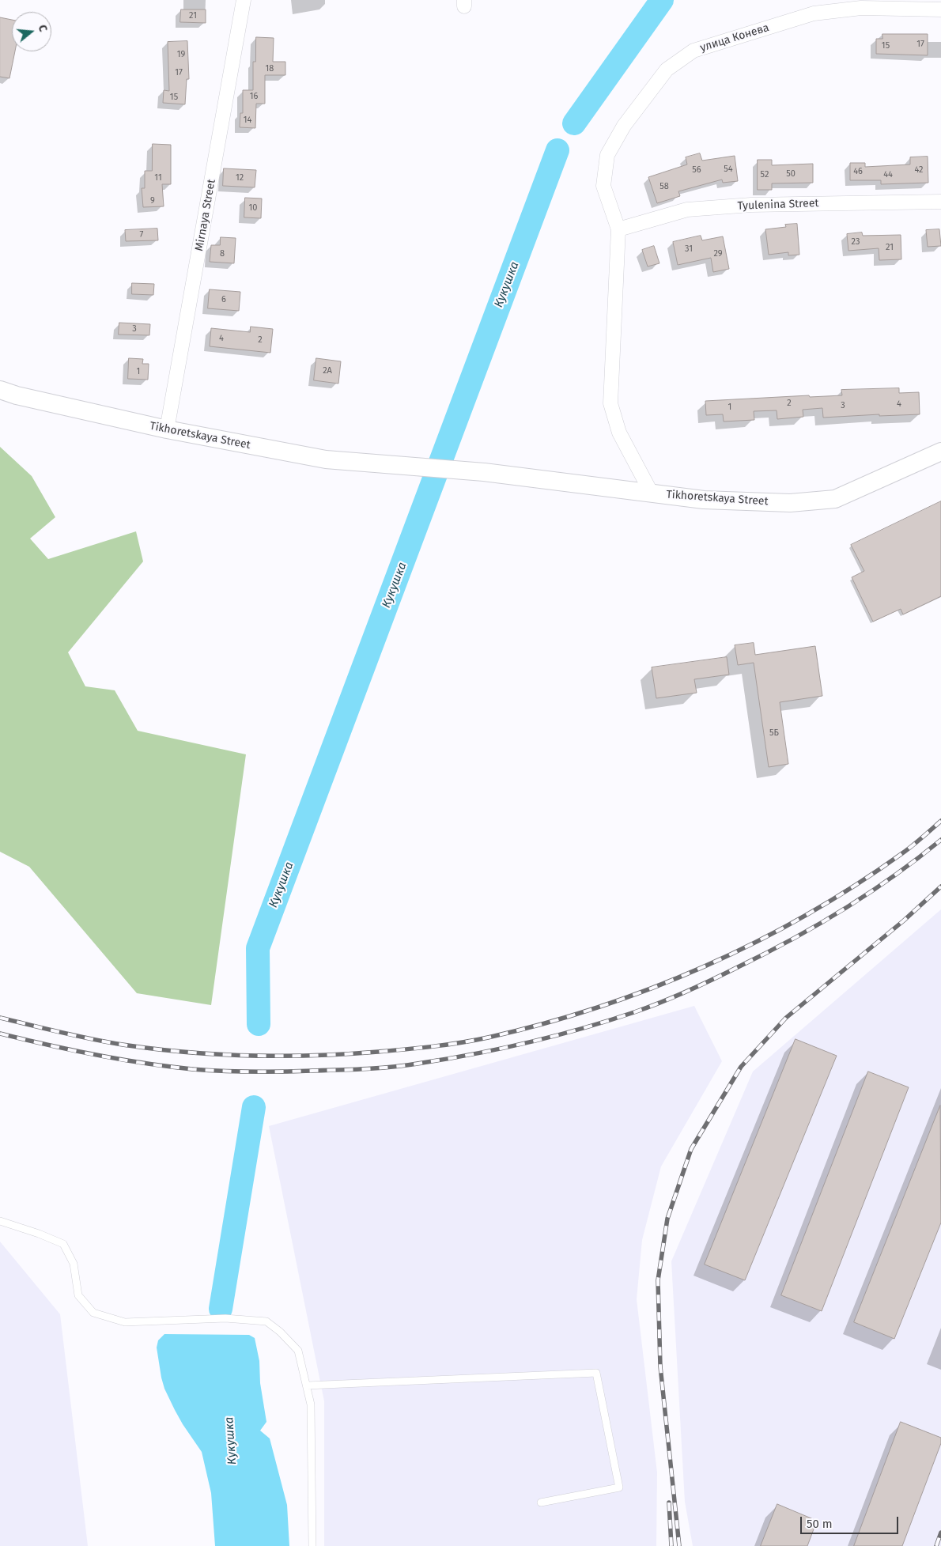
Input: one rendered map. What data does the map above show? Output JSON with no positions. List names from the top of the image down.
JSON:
{
  "streets": {
    "street": [
      "улица Конева",
      "Tyulenina Street",
      "Mirnaya Street",
      "Tikhoretskaya Street"
    ]
  },
  "crossings": [
    ["улица Конева", "Tyulenina Street"],
    ["Mirnaya Street", "Tikhoretskaya Street"]
  ],
  "water": ["Кукушка"],
  "house_numbers": [
    "21",
    "17",
    "15",
    "19",
    "18",
    "17",
    "16",
    "15",
    "14",
    "54",
    "56",
    "42",
    "46",
    "50",
    "52",
    "44",
    "11",
    "12",
    "58",
    "9",
    "10",
    "7",
    "23",
    "21",
    "31",
    "8",
    "29",
    "6",
    "3",
    "4",
    "2",
    "2А",
    "1",
    "2",
    "4",
    "3",
    "1",
    "5Б"
  ],
  "scale_bar": "50 m",
  "north": "right"
}
